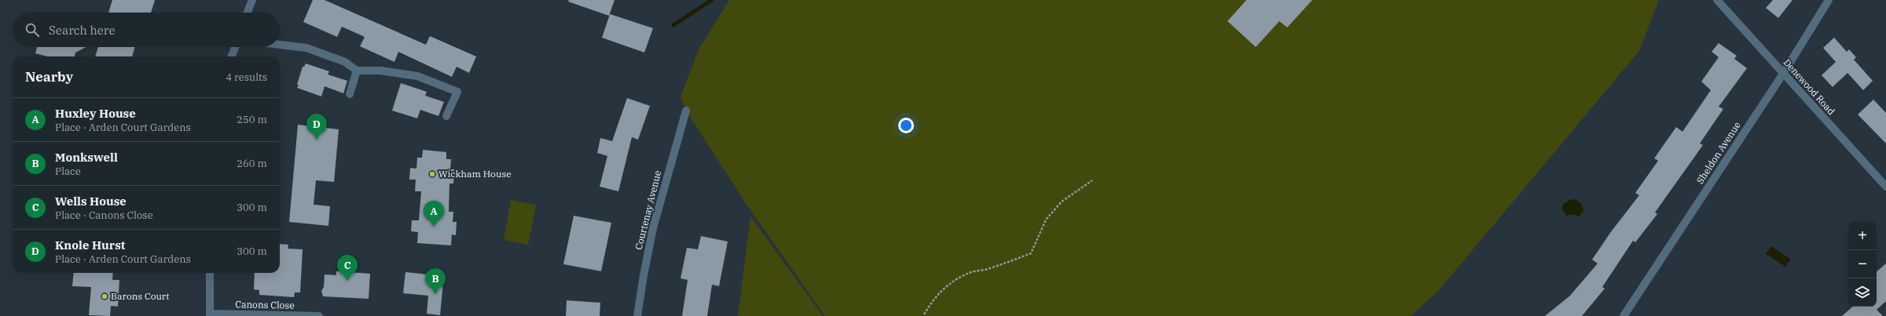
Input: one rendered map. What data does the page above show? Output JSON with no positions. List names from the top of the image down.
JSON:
{
  "streets": {
    "street": [
      "Denewood Road",
      "Sheldon Avenue",
      "Courtenay Avenue",
      "Canons Close"
    ]
  },
  "crossings": [
    ["Denewood Road", "Sheldon Avenue"]
  ],
  "places": ["Wickham House", "Barons Court"],
  "page": {
    "search": "Search here",
    "heading": ["Nearby", "4 results"],
    "list": [
      {
        "mark": "A",
        "name": "Huxley House",
        "note": "Place · Arden Court Gardens",
        "value": "250 m"
      },
      {
        "mark": "B",
        "name": "Monkswell",
        "note": "Place",
        "value": "260 m"
      },
      {
        "mark": "C",
        "name": "Wells House",
        "note": "Place · Canons Close",
        "value": "300 m"
      },
      {
        "mark": "D",
        "name": "Knole Hurst",
        "note": "Place · Arden Court Gardens",
        "value": "300 m"
      }
    ],
    "pins": [
      "D",
      "A",
      "C",
      "B"
    ],
    "map_buttons": ["+", "−"]
  }
}
